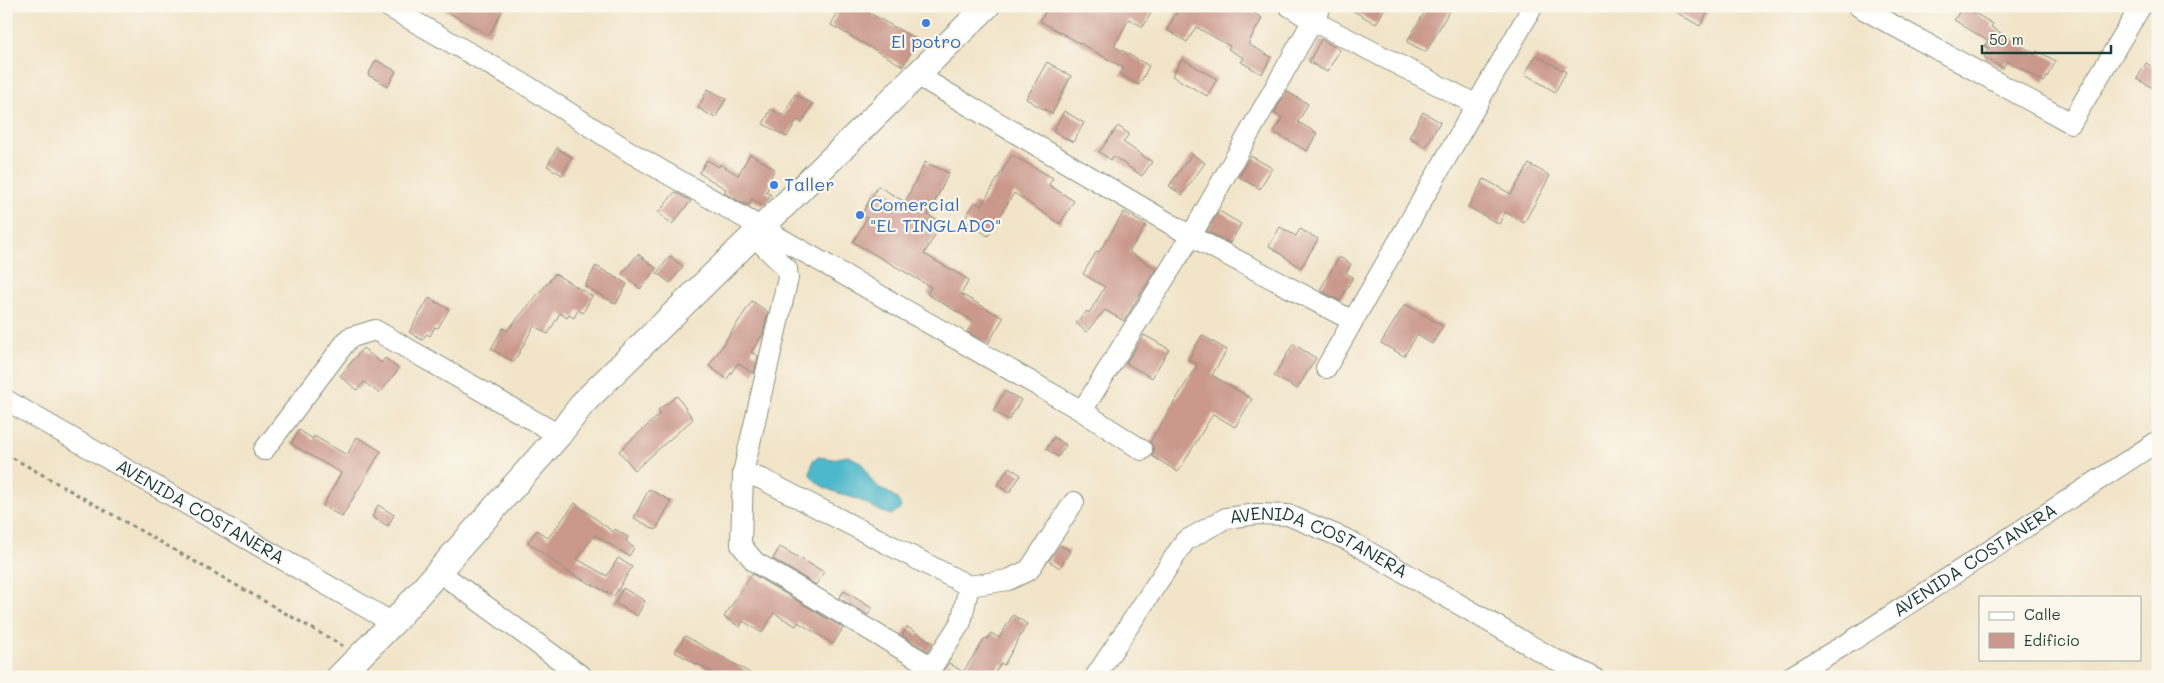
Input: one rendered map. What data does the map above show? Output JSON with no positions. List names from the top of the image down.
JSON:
{
  "streets": {
    "street": ["AVENIDA COSTANERA"]
  },
  "places": ["El potro", "Taller", "Comercial \"EL TINGLADO\""],
  "legend": ["Calle", "Edificio"],
  "scale_bar": "50 m"
}
